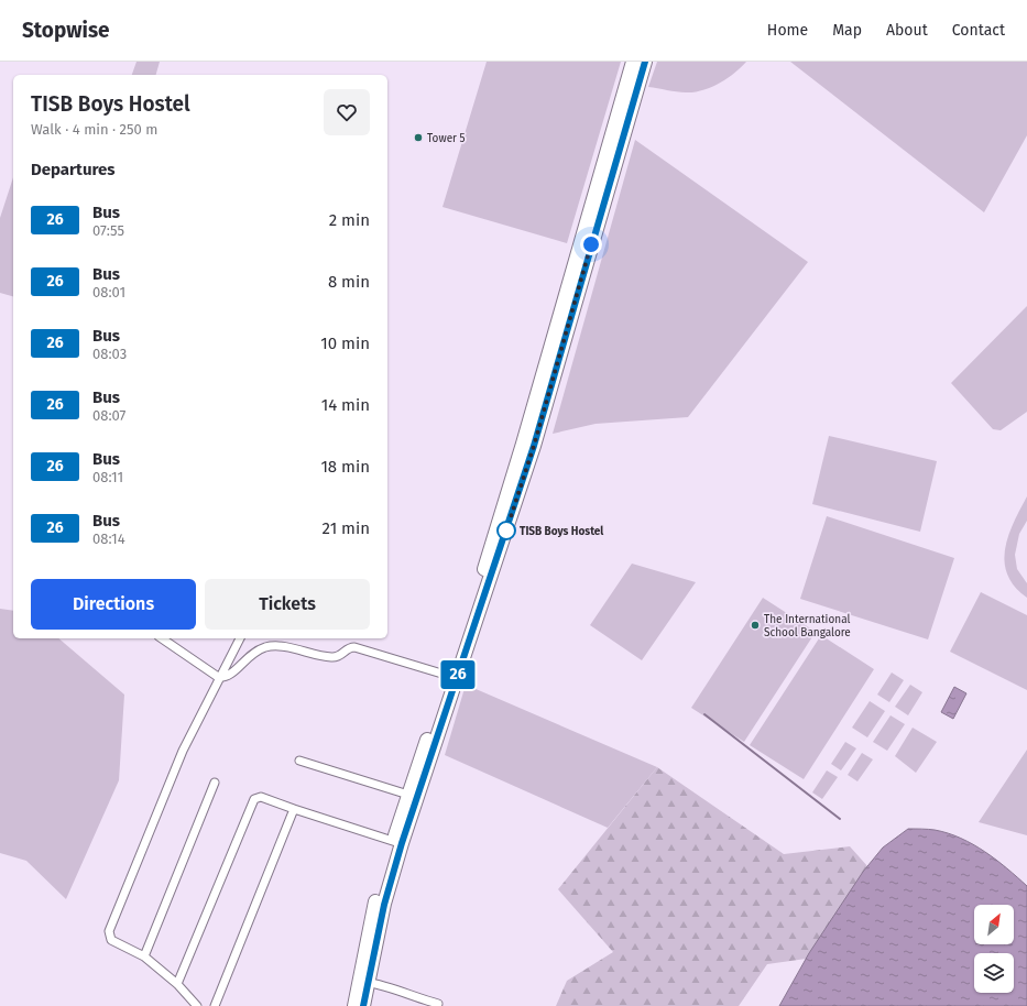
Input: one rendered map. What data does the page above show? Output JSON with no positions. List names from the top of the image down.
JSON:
{
  "places": ["Tower 5", "TISB Boys Hostel", "The International School Bangalore"],
  "lines": ["bus line 26"],
  "north": "top right",
  "page": {
    "header": "Stopwise",
    "nav": [
      "Home",
      "Map",
      "About",
      "Contact"
    ],
    "on_map": "26",
    "heading": [
      ["TISB Boys Hostel", "Walk · 4 min · 250 m"],
      "Departures"
    ],
    "list": [
      {
        "mark": "26",
        "name": "Bus",
        "note": "07:55",
        "value": "2 min"
      },
      {
        "mark": "26",
        "name": "Bus",
        "note": "08:01",
        "value": "8 min"
      },
      {
        "mark": "26",
        "name": "Bus",
        "note": "08:03",
        "value": "10 min"
      },
      {
        "mark": "26",
        "name": "Bus",
        "note": "08:07",
        "value": "14 min"
      },
      {
        "mark": "26",
        "name": "Bus",
        "note": "08:11",
        "value": "18 min"
      },
      {
        "mark": "26",
        "name": "Bus",
        "note": "08:14",
        "value": "21 min"
      }
    ],
    "buttons": ["Directions", "Tickets"]
  }
}
